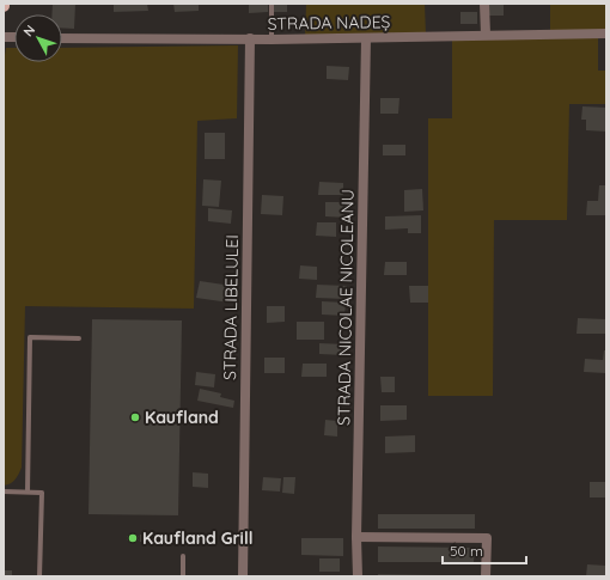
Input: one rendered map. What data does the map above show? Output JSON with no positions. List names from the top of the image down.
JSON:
{
  "streets": {
    "street": ["STRADA NADEȘ", "STRADA LIBELULEI", "STRADA NICOLAE NICOLEANU"]
  },
  "crossings": [
    ["STRADA NADEȘ", "STRADA LIBELULEI"],
    ["STRADA NADEȘ", "STRADA NICOLAE NICOLEANU"]
  ],
  "places": ["Kaufland", "Kaufland Grill"],
  "scale_bar": "50 m",
  "north": "top left"
}
